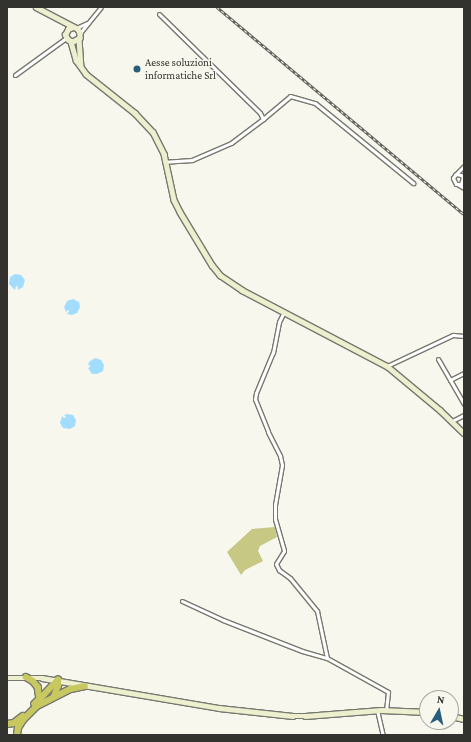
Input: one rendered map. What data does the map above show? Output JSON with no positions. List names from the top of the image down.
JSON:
{
  "places": ["Aesse soluzioni informatiche Srl"],
  "north": "top"
}
